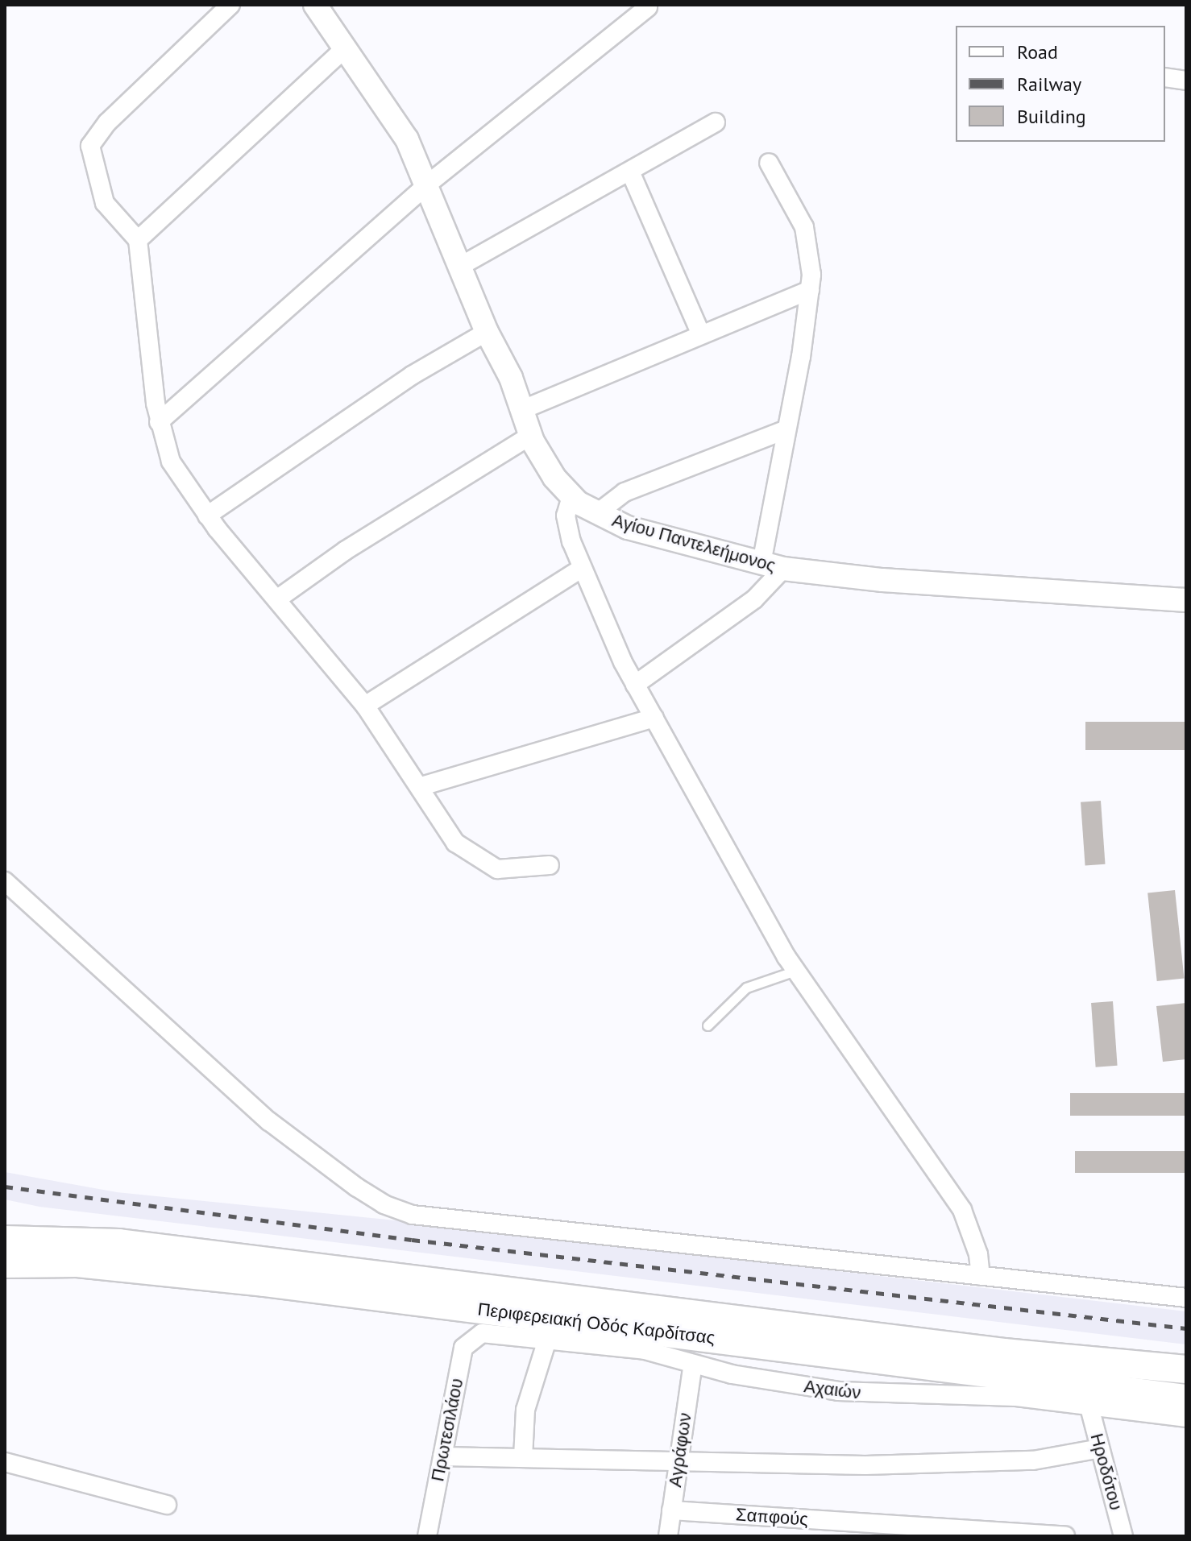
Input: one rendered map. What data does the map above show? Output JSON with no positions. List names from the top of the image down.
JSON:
{
  "streets": {
    "main road": ["Περιφερειακή Οδός Καρδίτσας"],
    "street": [
      "Αγίου Παντελεήμονος",
      "Αχαιών",
      "Πρωτεσιλάου",
      "Αγράφων",
      "Ηροδότου",
      "Σαπφούς"
    ]
  },
  "crossings": [
    ["Αχαιών", "Πρωτεσιλάου"],
    ["Αχαιών", "Αγράφων"],
    ["Αχαιών", "Ηροδότου"],
    ["Αγράφων", "Σαπφούς"]
  ],
  "legend": ["Road", "Railway", "Building"]
}
